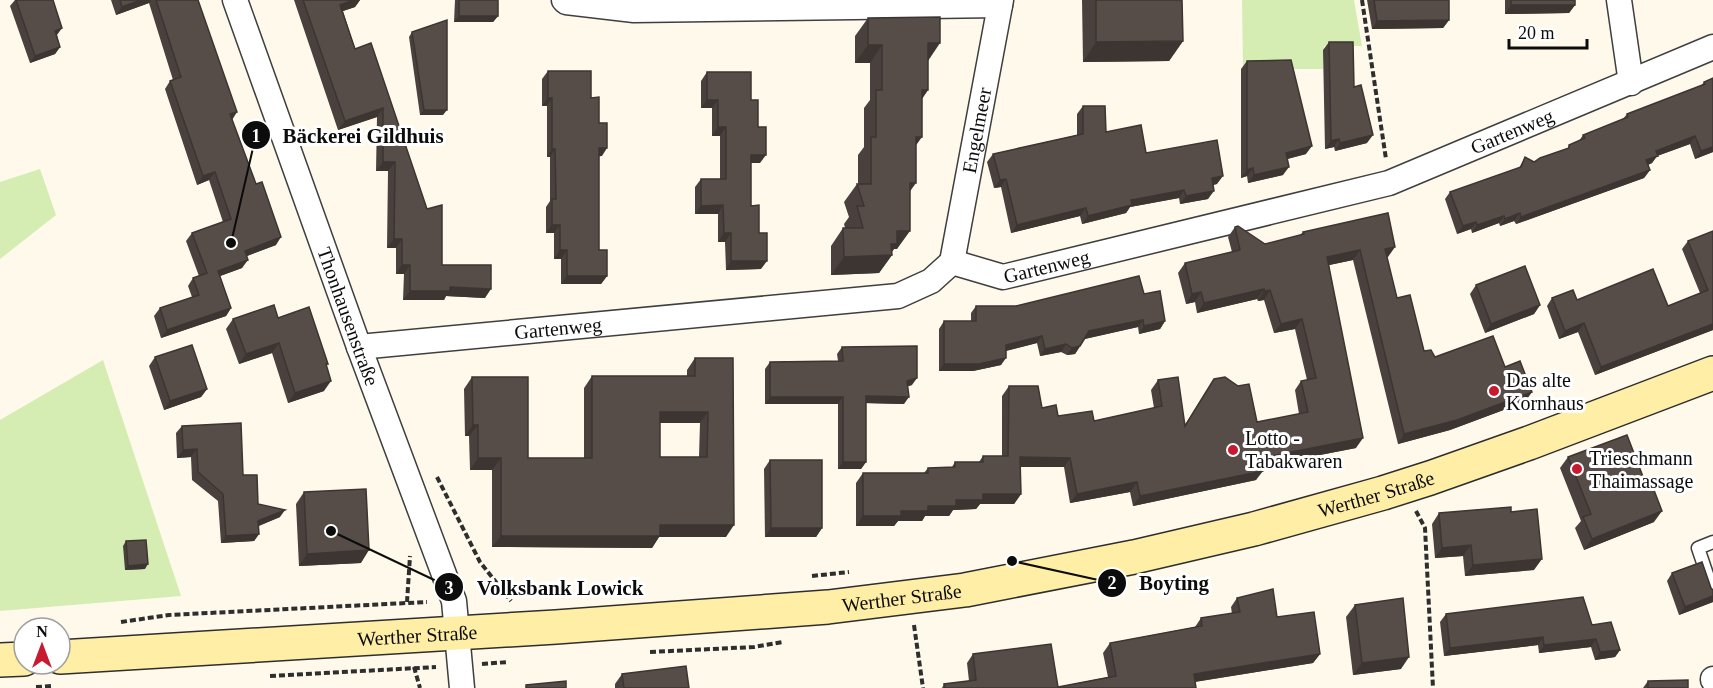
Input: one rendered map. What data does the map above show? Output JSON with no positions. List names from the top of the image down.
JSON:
{
  "streets": {
    "main road": ["Werther Straße"],
    "street": ["Engelmeer", "Gartenweg", "Thonhausenstraße"]
  },
  "crossings": [
    ["Engelmeer", "Gartenweg"],
    ["Gartenweg", "Thonhausenstraße"],
    ["Thonhausenstraße", "Werther Straße"]
  ],
  "places": [
    "Bäckerei Gildhuis",
    "Das alte Kornhaus",
    "Lotto - Tabakwaren",
    "Trieschmann Thaimassage",
    "Volksbank Lowick",
    "Boyting"
  ],
  "scale_bar": "20 m",
  "north": "top"
}
